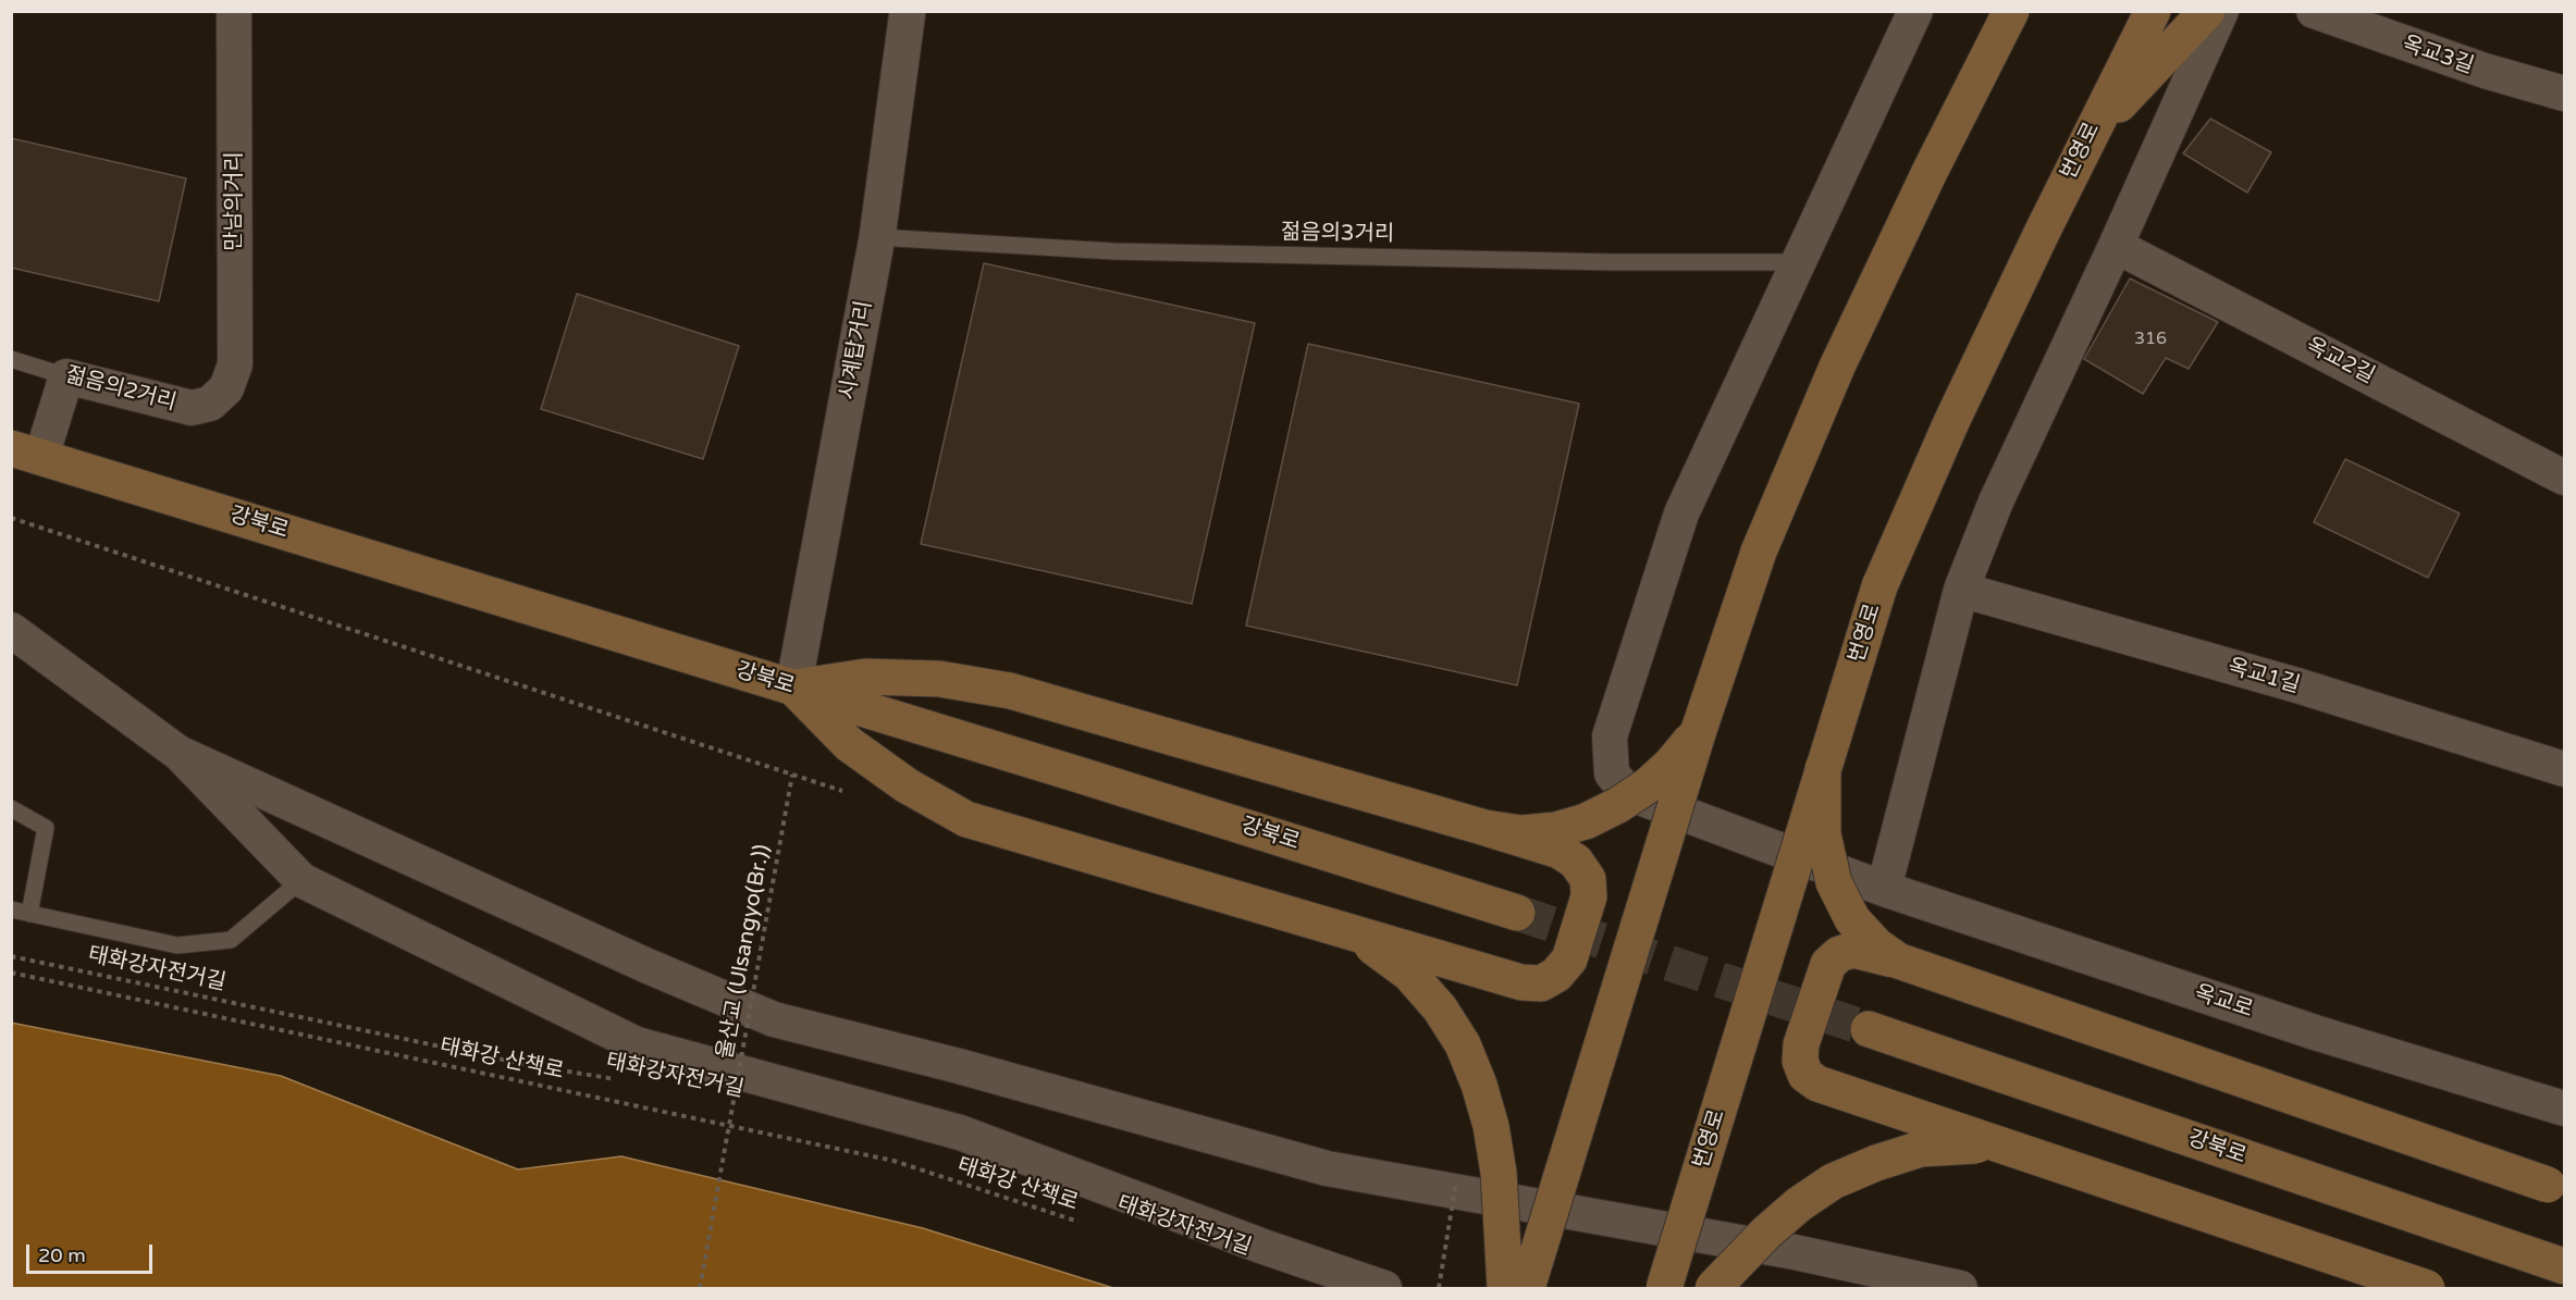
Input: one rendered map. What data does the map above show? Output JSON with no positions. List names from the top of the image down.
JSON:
{
  "streets": {
    "main road": ["번영로", "강북로"],
    "street": [
      "옥교3길",
      "만남의거리",
      "시계탑거리",
      "옥교2길",
      "젊음의2거리",
      "옥교1길",
      "옥교로"
    ],
    "lane": ["젊음의3거리"],
    "path": ["울산교 (Ulsangyo(Br.))", "태화강자전거길", "태화강 산책로"]
  },
  "crossings": [
    ["만남의거리", "젊음의2거리"],
    ["젊음의3거리", "시계탑거리"],
    ["젊음의3거리", "옥교로"],
    ["시계탑거리", "강북로"]
  ],
  "house_numbers": ["316"],
  "scale_bar": "20 m"
}
